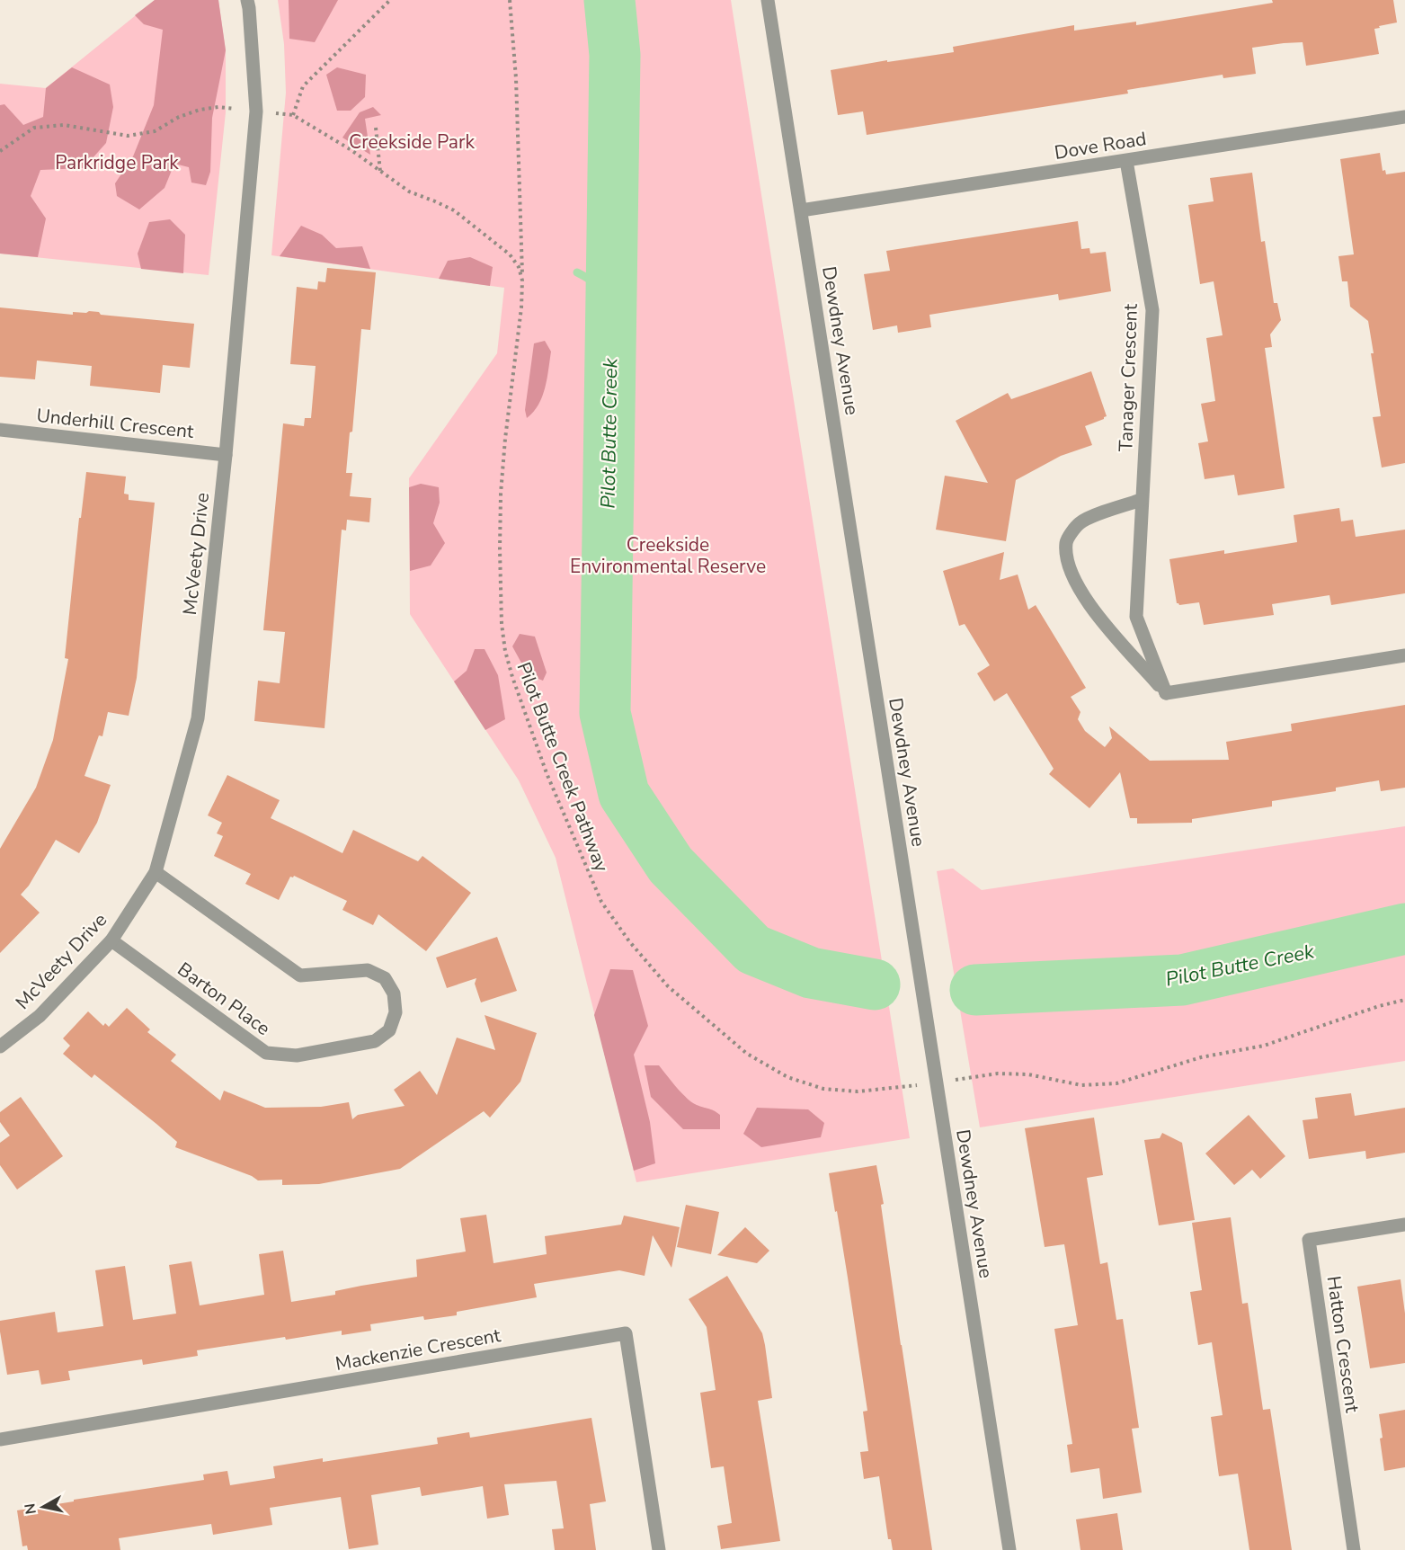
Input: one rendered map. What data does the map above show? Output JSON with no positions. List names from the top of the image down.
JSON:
{
  "streets": {
    "street": [
      "Dove Road",
      "Dewdney Avenue",
      "Tanager Crescent",
      "Underhill Crescent",
      "McVeety Drive",
      "Barton Place",
      "Hatton Crescent",
      "Mackenzie Crescent"
    ],
    "path": ["Pilot Butte Creek Pathway"]
  },
  "crossings": [
    ["Dove Road", "Dewdney Avenue"],
    ["Dove Road", "Tanager Crescent"],
    ["Dewdney Avenue", "Pilot Butte Creek Pathway"],
    ["Underhill Crescent", "McVeety Drive"],
    ["McVeety Drive", "Pilot Butte Creek Pathway"],
    ["McVeety Drive", "Barton Place"]
  ],
  "water": ["Pilot Butte Creek"],
  "parks": ["Creekside Park", "Parkridge Park", "Creekside Environmental Reserve"],
  "north": "left"
}
